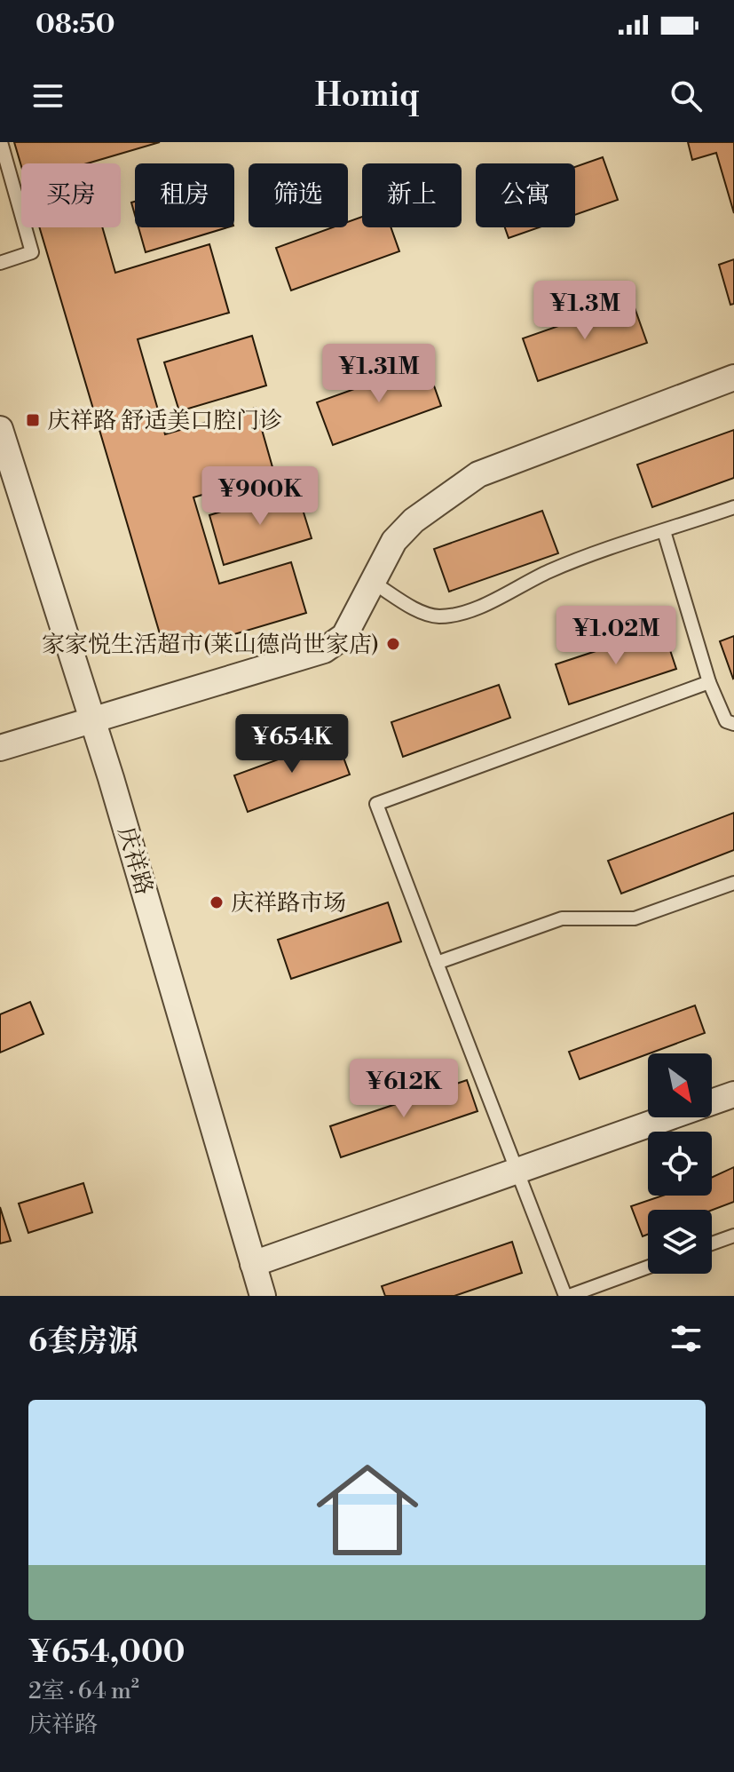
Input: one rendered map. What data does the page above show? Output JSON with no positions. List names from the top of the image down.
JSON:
{
  "streets": {
    "street": ["庆祥路"]
  },
  "places": {
    "transit": ["庆祥路 舒适美口腔门诊"],
    "other": ["家家悦生活超市(莱山德尚世家店)", "庆祥路市场"]
  },
  "north": "bottom right",
  "page": {
    "status": "08:50",
    "header": "Homiq",
    "chip": [
      "买房",
      "租房",
      "筛选",
      "新上",
      "公寓"
    ],
    "price": [
      "¥1.3M",
      "¥1.31M",
      "¥900K",
      "¥1.02M",
      "¥654K",
      "¥612K"
    ],
    "heading": "6套房源",
    "list": [
      {
        "name": "¥654,000",
        "note": "2室 · 64 m² · 庆祥路"
      }
    ]
  }
}
